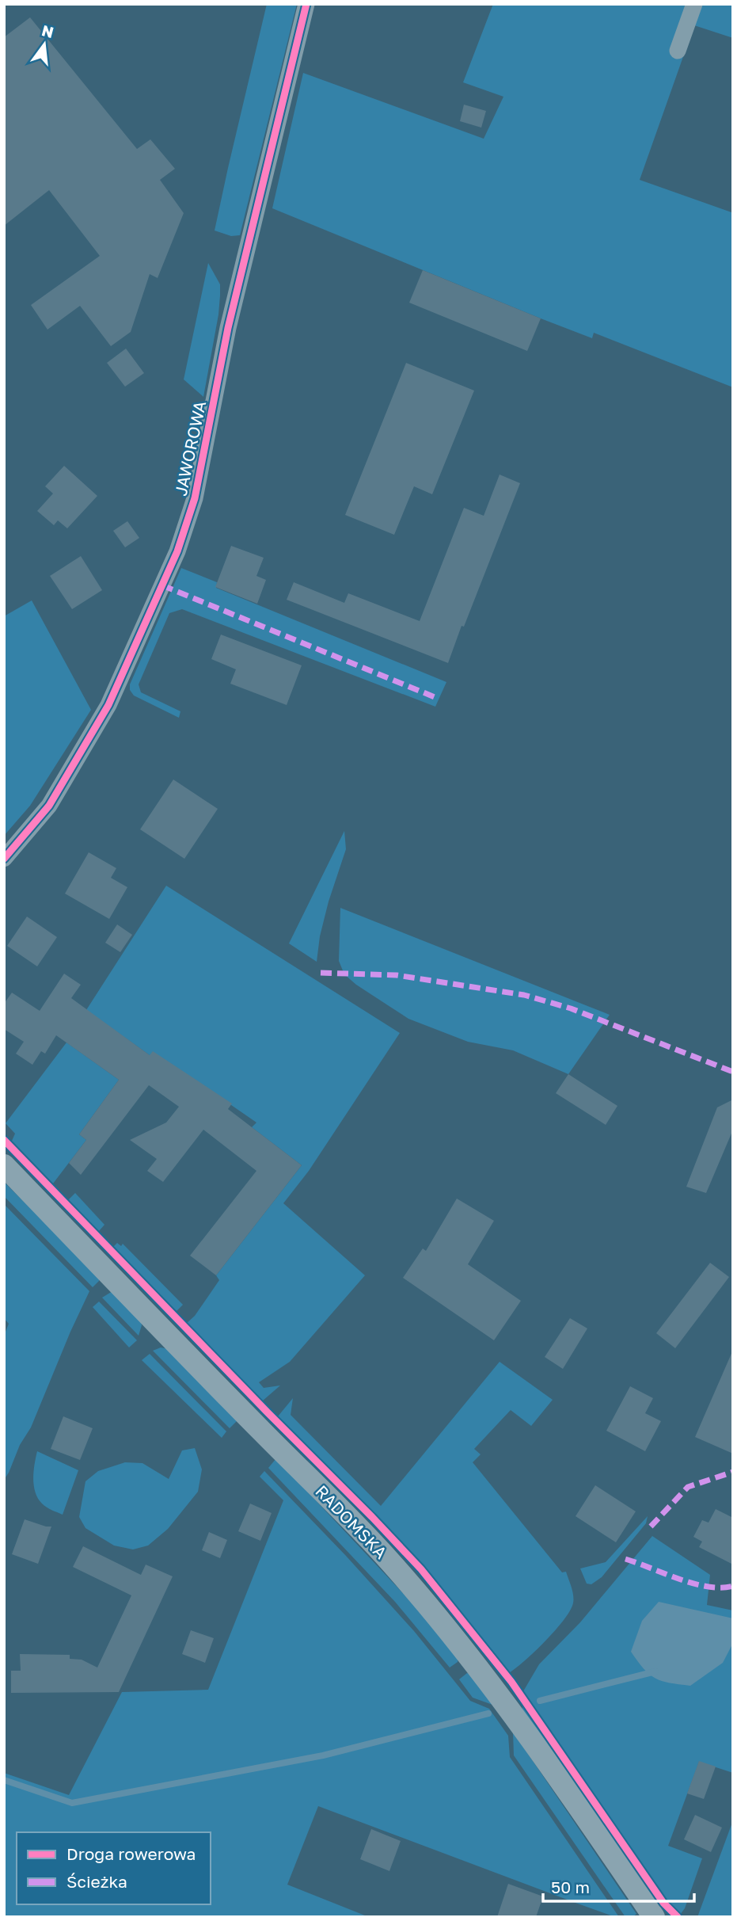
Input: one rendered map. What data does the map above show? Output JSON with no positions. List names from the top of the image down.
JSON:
{
  "streets": {
    "main road": ["RADOMSKA"],
    "street": ["JAWOROWA"]
  },
  "legend": ["Droga rowerowa", "Ścieżka"],
  "scale_bar": "50 m",
  "north": "top"
}
